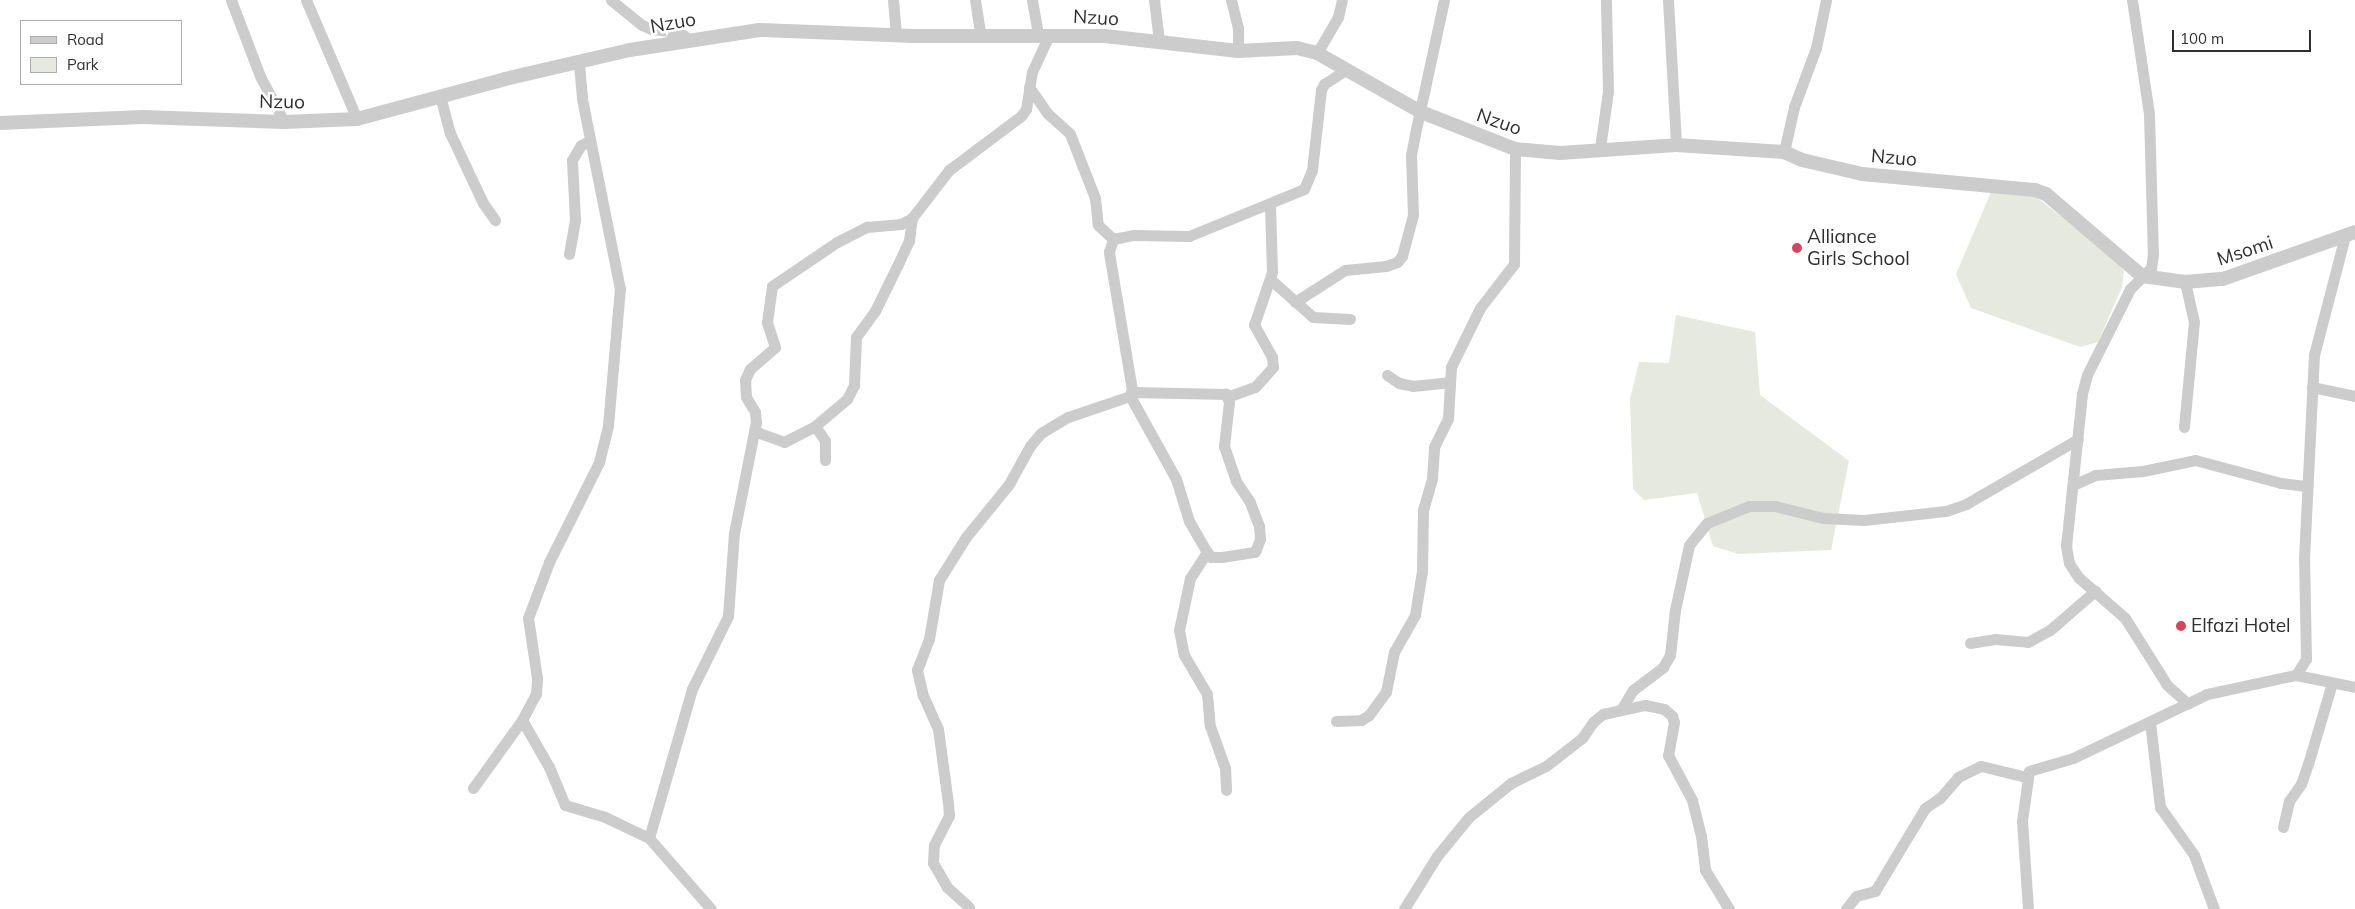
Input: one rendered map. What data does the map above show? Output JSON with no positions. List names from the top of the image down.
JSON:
{
  "streets": {
    "street": ["Nzuo", "Msomi"]
  },
  "crossings": [
    ["Nzuo", "Msomi"]
  ],
  "places": ["Alliance Girls School", "Elfazi Hotel"],
  "legend": ["Road", "Park"],
  "scale_bar": "100 m"
}
